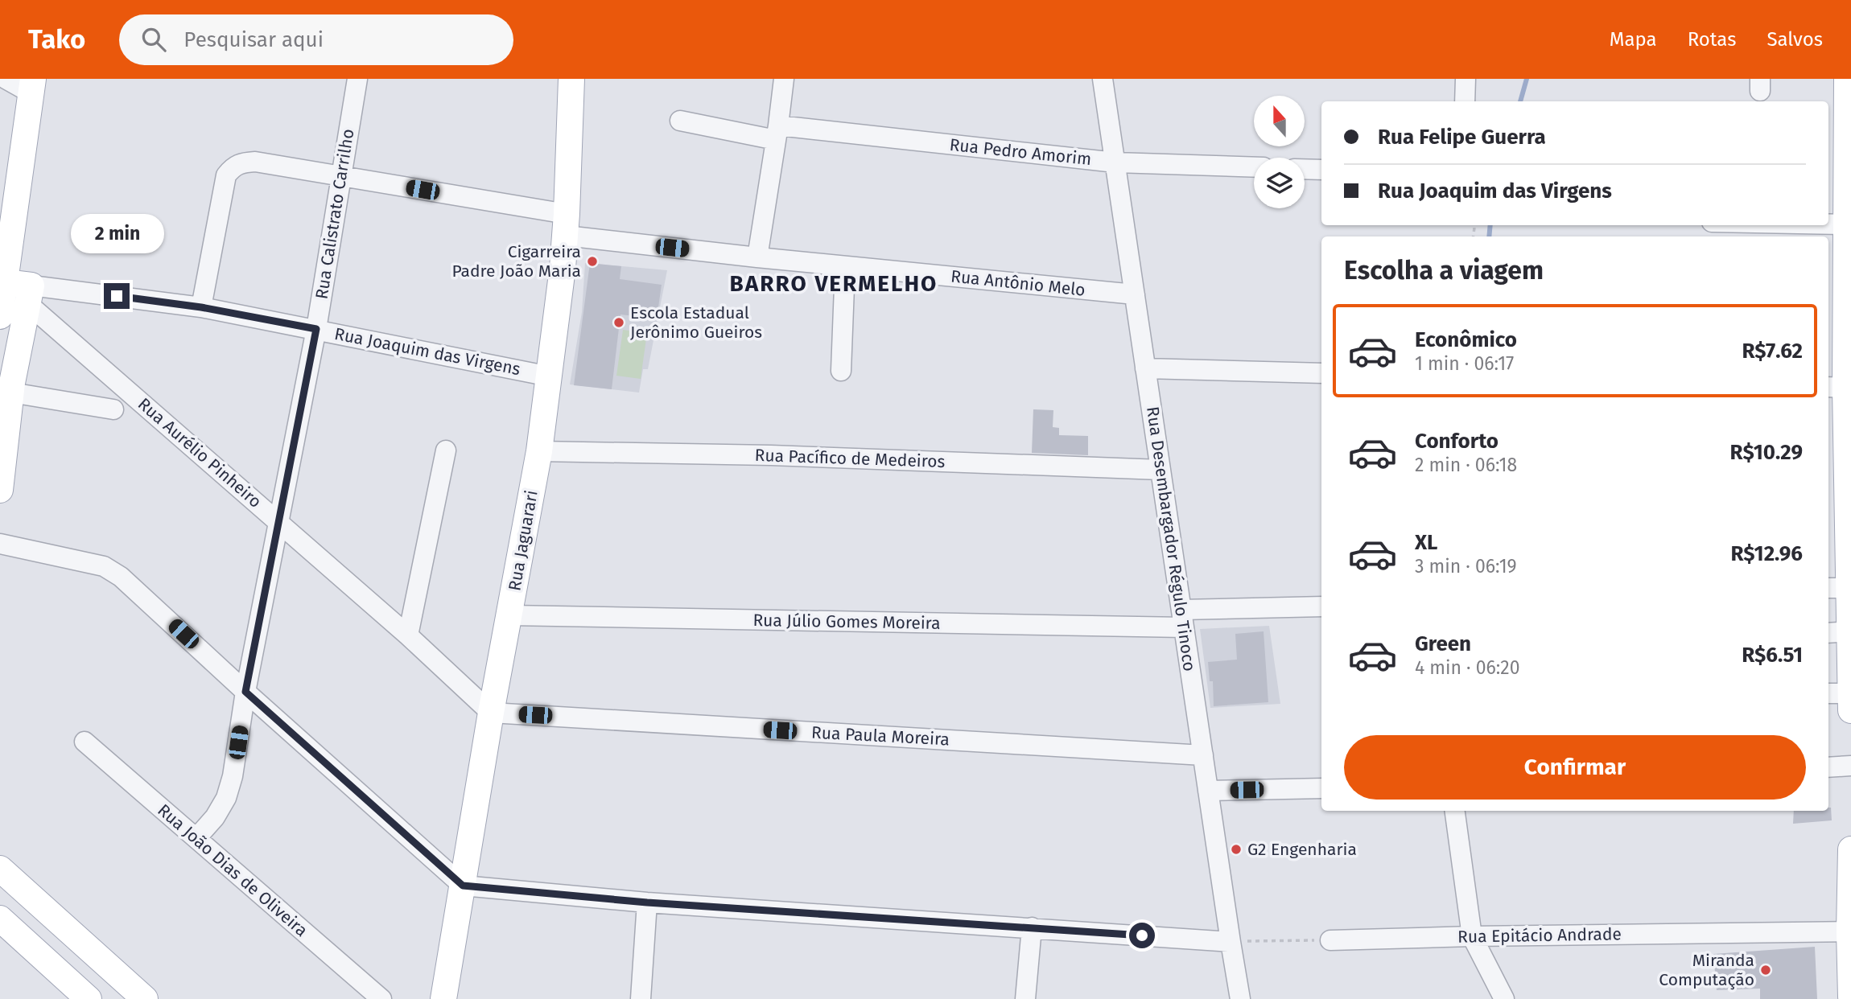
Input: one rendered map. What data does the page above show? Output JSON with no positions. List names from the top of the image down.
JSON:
{
  "streets": {
    "main road": ["Rua Joaquim das Virgens", "Rua Jaguarari"],
    "street": [
      "Rua Pedro Amorim",
      "Rua Calistrato Carrilho",
      "Rua Antônio Melo",
      "Rua Aurélio Pinheiro",
      "Rua Pacífico de Medeiros",
      "Rua Desembargador Régulo Tinoco",
      "Rua Júlio Gomes Moreira",
      "Rua Paula Moreira",
      "Rua João Dias de Oliveira",
      "Rua Epitácio Andrade"
    ]
  },
  "crossings": [
    ["Rua Pedro Amorim", "Rua Desembargador Régulo Tinoco"],
    ["Rua Calistrato Carrilho", "Rua Antônio Melo"],
    ["Rua Calistrato Carrilho", "Rua Joaquim das Virgens"],
    ["Rua Calistrato Carrilho", "Rua Aurélio Pinheiro"],
    ["Rua Calistrato Carrilho", "Rua João Dias de Oliveira"],
    ["Rua Antônio Melo", "Rua Joaquim das Virgens"],
    ["Rua Antônio Melo", "Rua Desembargador Régulo Tinoco"],
    ["Rua Antônio Melo", "Rua Jaguarari"],
    ["Rua Joaquim das Virgens", "Rua Aurélio Pinheiro"],
    ["Rua Joaquim das Virgens", "Rua Jaguarari"],
    ["Rua Aurélio Pinheiro", "Rua Jaguarari"],
    ["Rua Aurélio Pinheiro", "Rua Paula Moreira"],
    ["Rua Pacífico de Medeiros", "Rua Desembargador Régulo Tinoco"],
    ["Rua Pacífico de Medeiros", "Rua Jaguarari"],
    ["Rua Desembargador Régulo Tinoco", "Rua Júlio Gomes Moreira"],
    ["Rua Desembargador Régulo Tinoco", "Rua Paula Moreira"],
    ["Rua Jaguarari", "Rua Júlio Gomes Moreira"],
    ["Rua Jaguarari", "Rua Paula Moreira"]
  ],
  "districts": ["BARRO VERMELHO"],
  "places": [
    "Cigarreira Padre João Maria",
    "Escola Estadual Jerônimo Gueiros",
    "G2 Engenharia",
    "Miranda Computação"
  ],
  "north": "top",
  "page": {
    "header": "Tako",
    "search": "Pesquisar aqui",
    "nav": ["Mapa", "Rotas", "Salvos"],
    "banner": ["Rua Felipe Guerra", "Rua Joaquim das Virgens"],
    "bubble": "2 min",
    "heading": "Escolha a viagem",
    "list": [
      {
        "name": "Econômico",
        "note": "1 min · 06:17",
        "value": "R$7.62"
      },
      {
        "name": "Conforto",
        "note": "2 min · 06:18",
        "value": "R$10.29"
      },
      {
        "name": "XL",
        "note": "3 min · 06:19",
        "value": "R$12.96"
      },
      {
        "name": "Green",
        "note": "4 min · 06:20",
        "value": "R$6.51"
      }
    ],
    "buttons": "Confirmar"
  }
}
